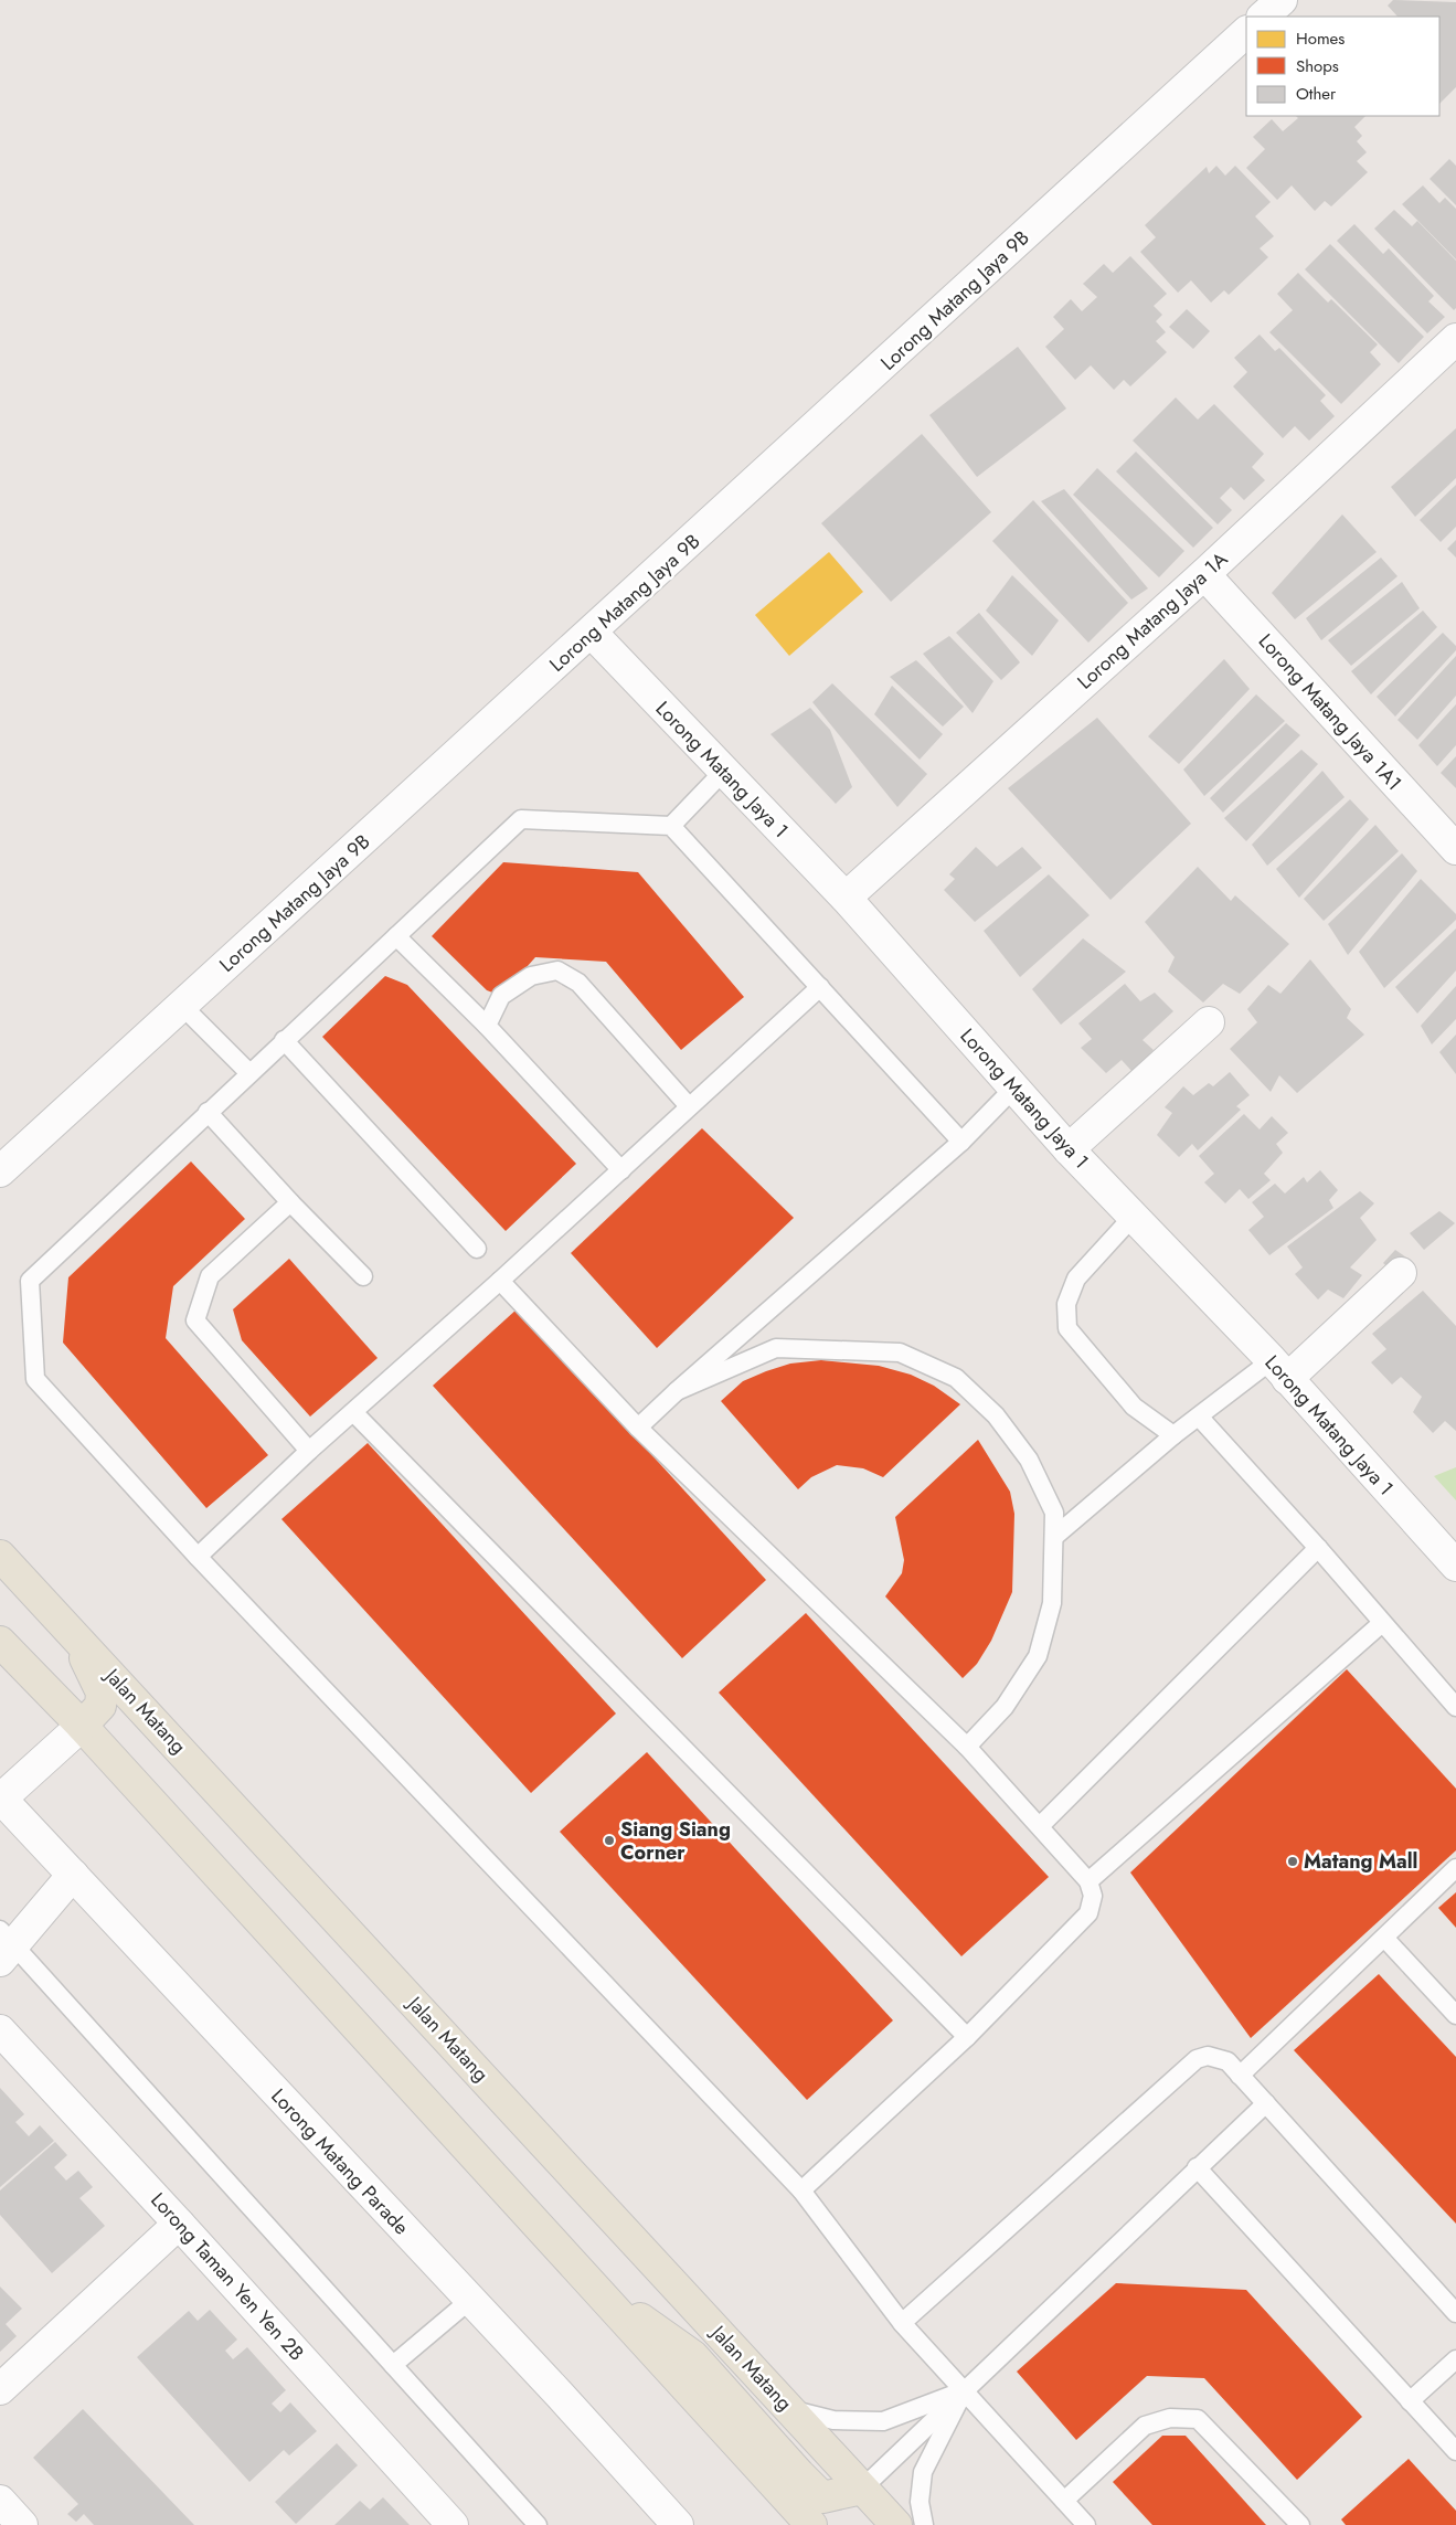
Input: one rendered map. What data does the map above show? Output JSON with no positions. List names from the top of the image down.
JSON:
{
  "streets": {
    "main road": ["Jalan Matang"],
    "street": [
      "Lorong Matang Jaya 9B",
      "Lorong Matang Jaya 1A",
      "Lorong Matang Jaya 1A1",
      "Lorong Matang Jaya 1",
      "Lorong Matang Parade",
      "Lorong Taman Yen Yen 2B"
    ]
  },
  "crossings": [
    ["Lorong Matang Jaya 9B", "Lorong Matang Jaya 1"],
    ["Lorong Matang Jaya 1A", "Lorong Matang Jaya 1A1"],
    ["Lorong Matang Jaya 1A", "Lorong Matang Jaya 1"]
  ],
  "places": ["Siang Siang Corner", "Matang Mall"],
  "legend": ["Homes", "Shops", "Other"]
}
